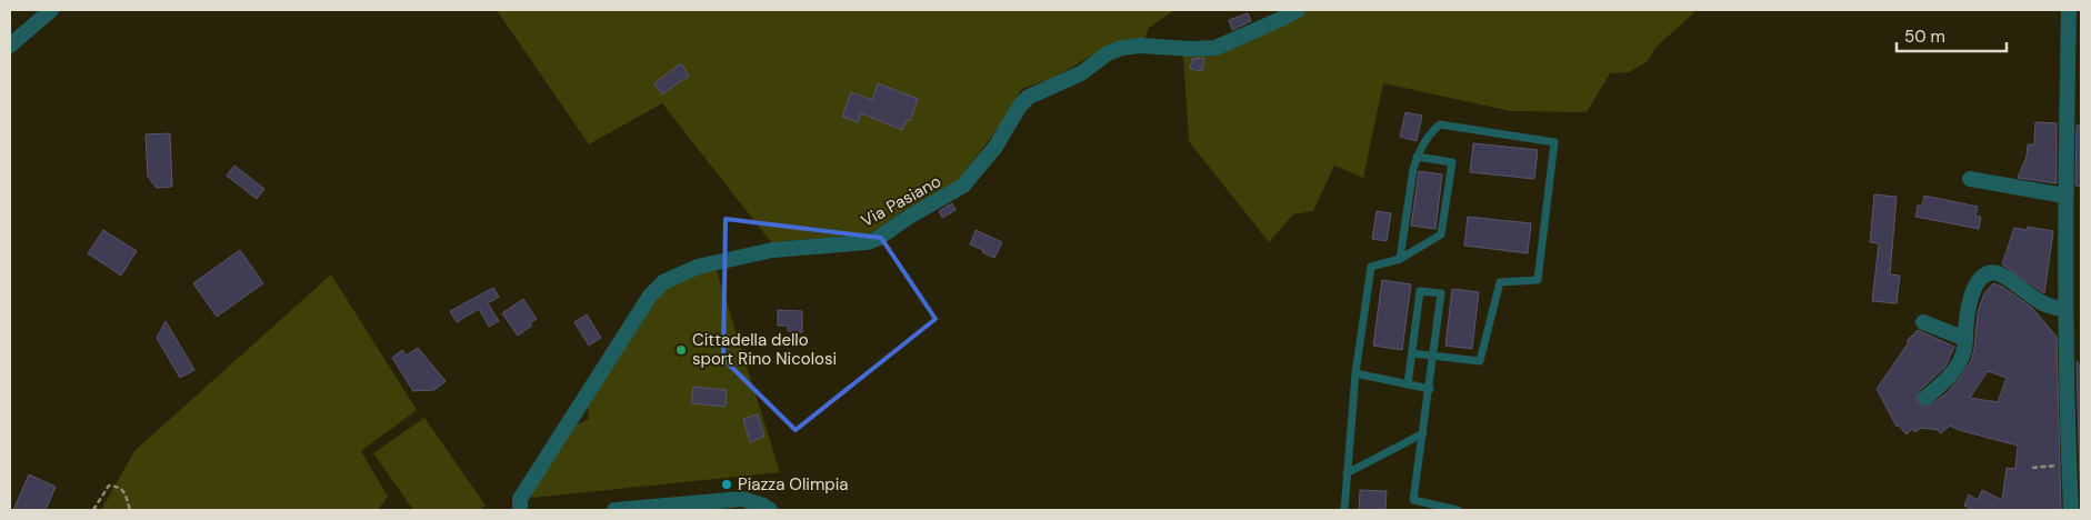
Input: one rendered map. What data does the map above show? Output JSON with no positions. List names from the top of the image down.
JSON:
{
  "streets": {
    "street": ["Via Pasiano"]
  },
  "places": ["Cittadella dello sport Rino Nicolosi", "Piazza Olimpia"],
  "scale_bar": "50 m"
}
